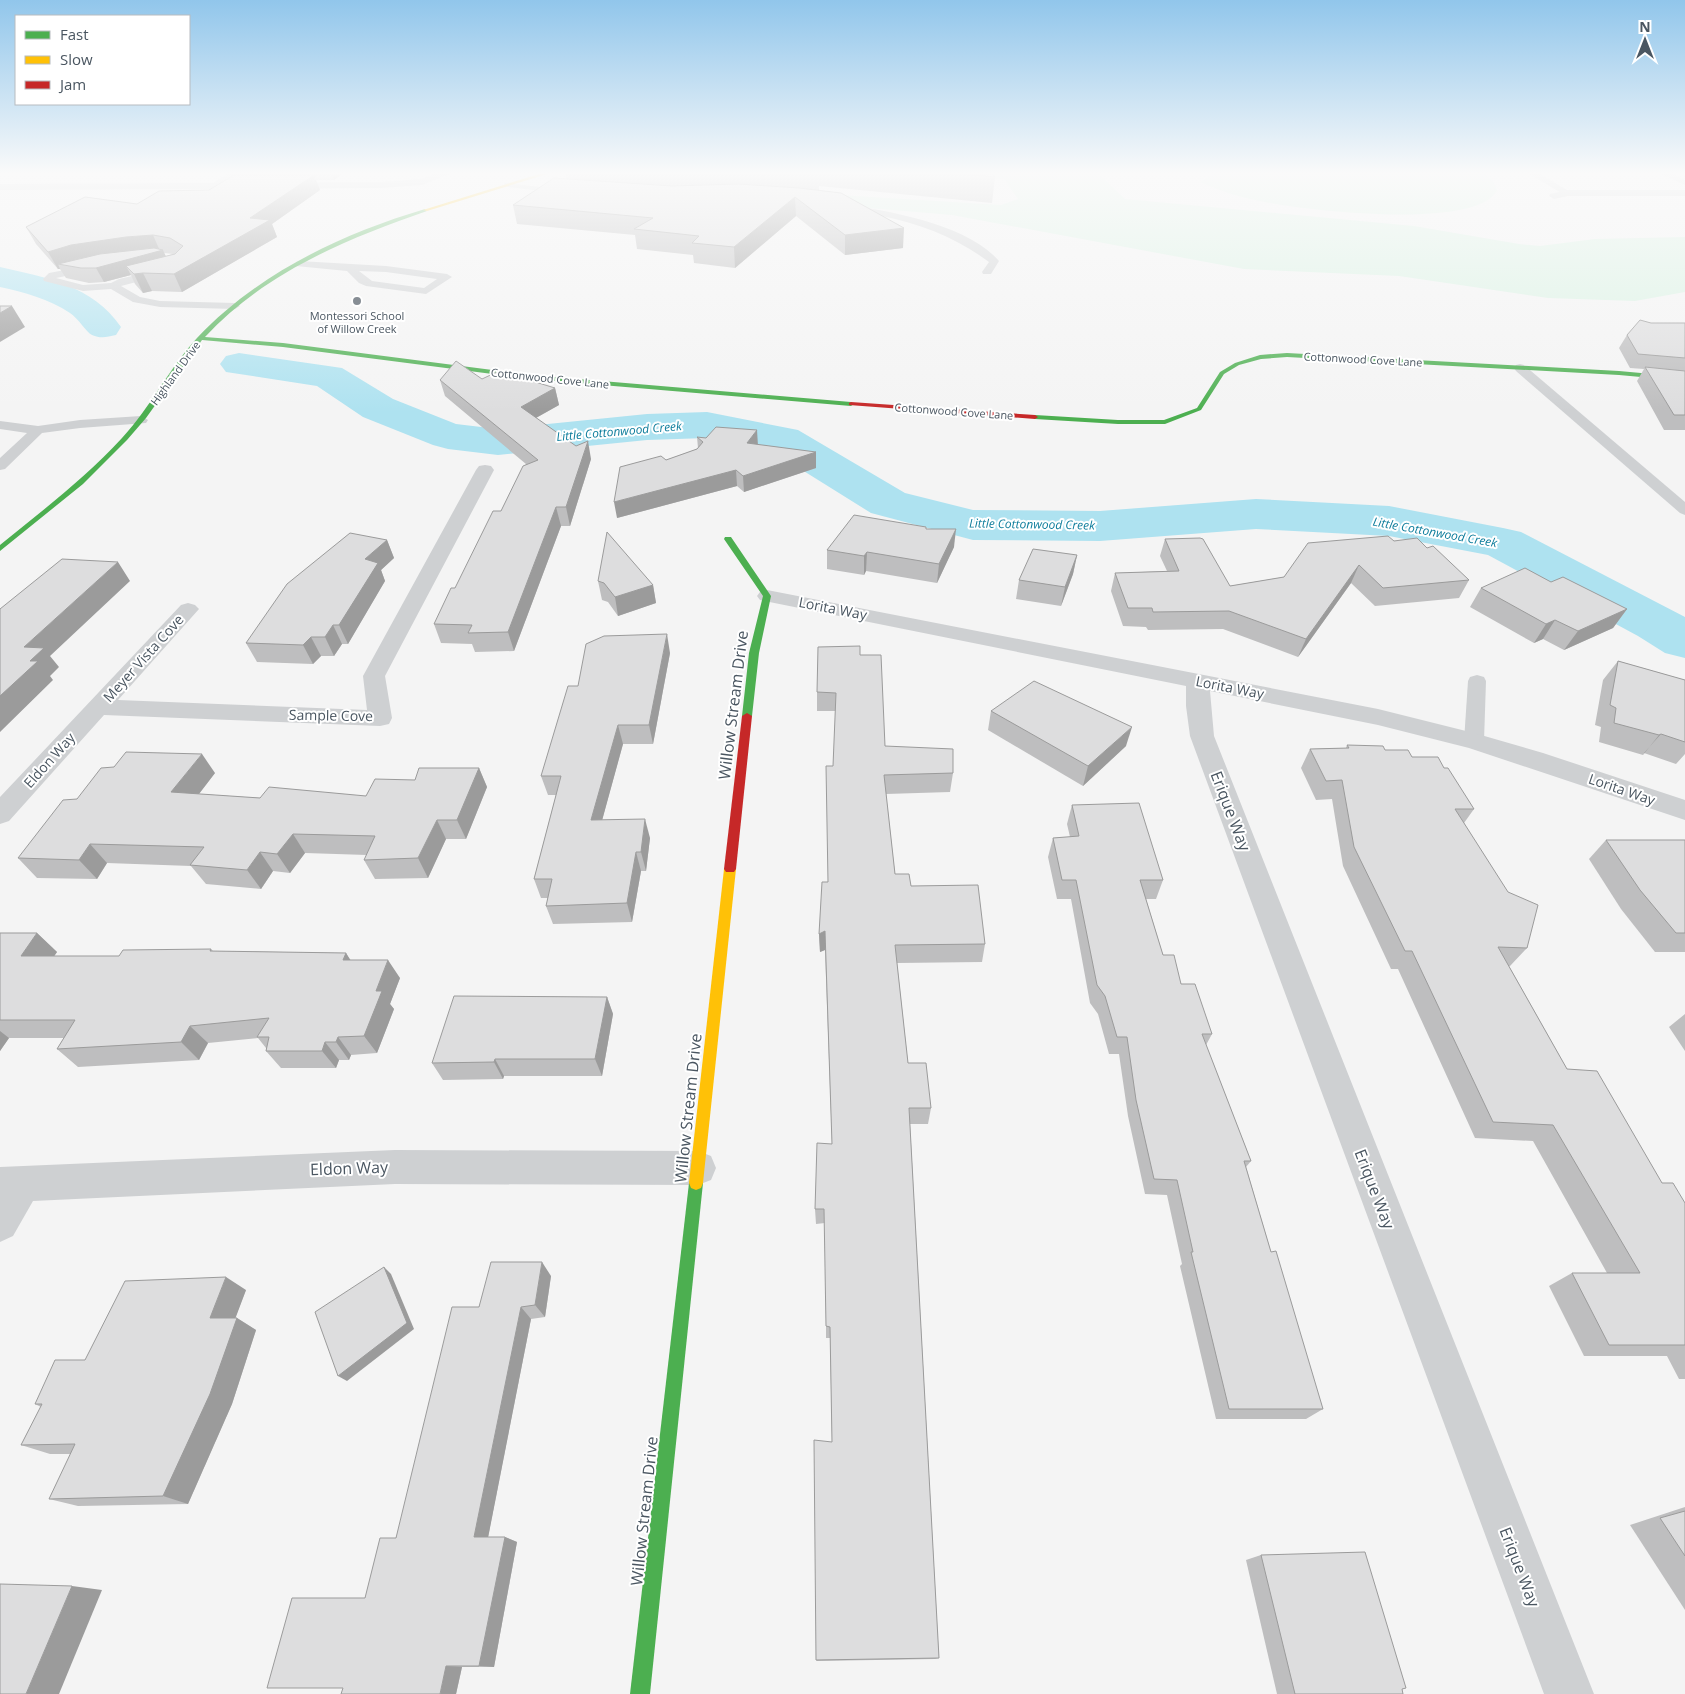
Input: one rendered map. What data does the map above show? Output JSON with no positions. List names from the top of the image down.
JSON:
{
  "streets": {
    "street": [
      "Cottonwood Cove Lane",
      "Highland Drive",
      "Lorita Way",
      "Meyer Vista Cove",
      "Willow Stream Drive",
      "Sample Cove",
      "Eldon Way",
      "Erique Way"
    ]
  },
  "crossings": [
    ["Cottonwood Cove Lane", "Highland Drive"],
    ["Lorita Way", "Willow Stream Drive"],
    ["Lorita Way", "Erique Way"],
    ["Meyer Vista Cove", "Sample Cove"],
    ["Meyer Vista Cove", "Eldon Way"],
    ["Willow Stream Drive", "Eldon Way"],
    ["Sample Cove", "Eldon Way"]
  ],
  "water": ["Little Cottonwood Creek"],
  "places": ["Montessori School of Willow Creek"],
  "legend": ["Fast", "Slow", "Jam"],
  "north": "top"
}
